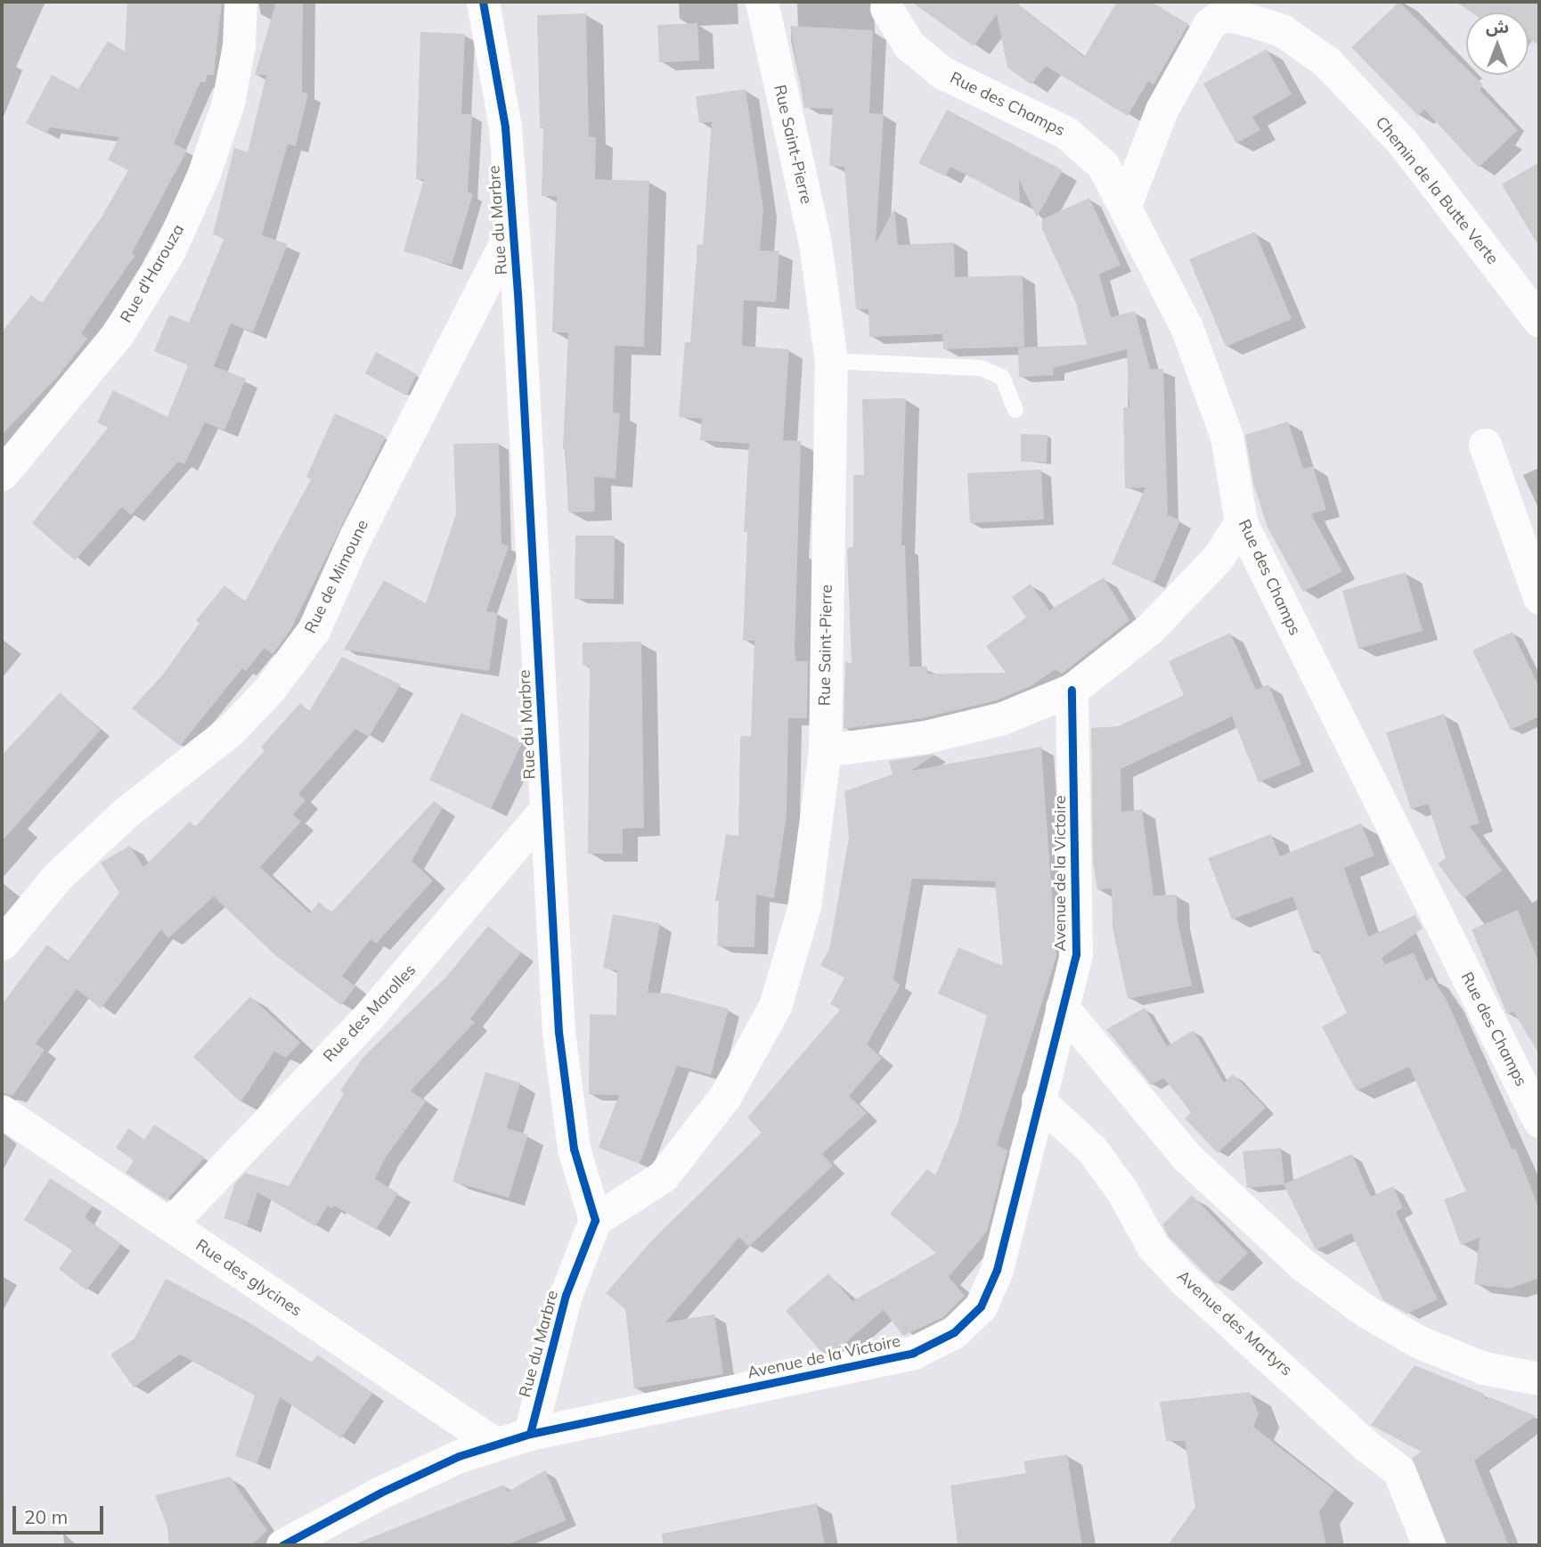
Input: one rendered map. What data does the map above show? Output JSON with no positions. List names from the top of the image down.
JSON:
{
  "streets": {
    "street": [
      "Rue des Champs",
      "Rue Saint-Pierre",
      "Chemin de la Butte Verte",
      "Rue du Marbre",
      "Rue d'Harouza",
      "Rue de Mimoune",
      "Avenue de la Victoire",
      "Rue des Marolles",
      "Rue des glycines",
      "Avenue des Martyrs"
    ]
  },
  "crossings": [
    ["Rue des Champs", "Chemin de la Butte Verte"],
    ["Rue Saint-Pierre", "Rue du Marbre"],
    ["Rue du Marbre", "Rue de Mimoune"],
    ["Rue du Marbre", "Avenue de la Victoire"],
    ["Rue du Marbre", "Rue des Marolles"],
    ["Avenue de la Victoire", "Rue des glycines"],
    ["Avenue de la Victoire", "Avenue des Martyrs"],
    ["Rue des Marolles", "Rue des glycines"]
  ],
  "scale_bar": "20 m",
  "north": "top"
}
